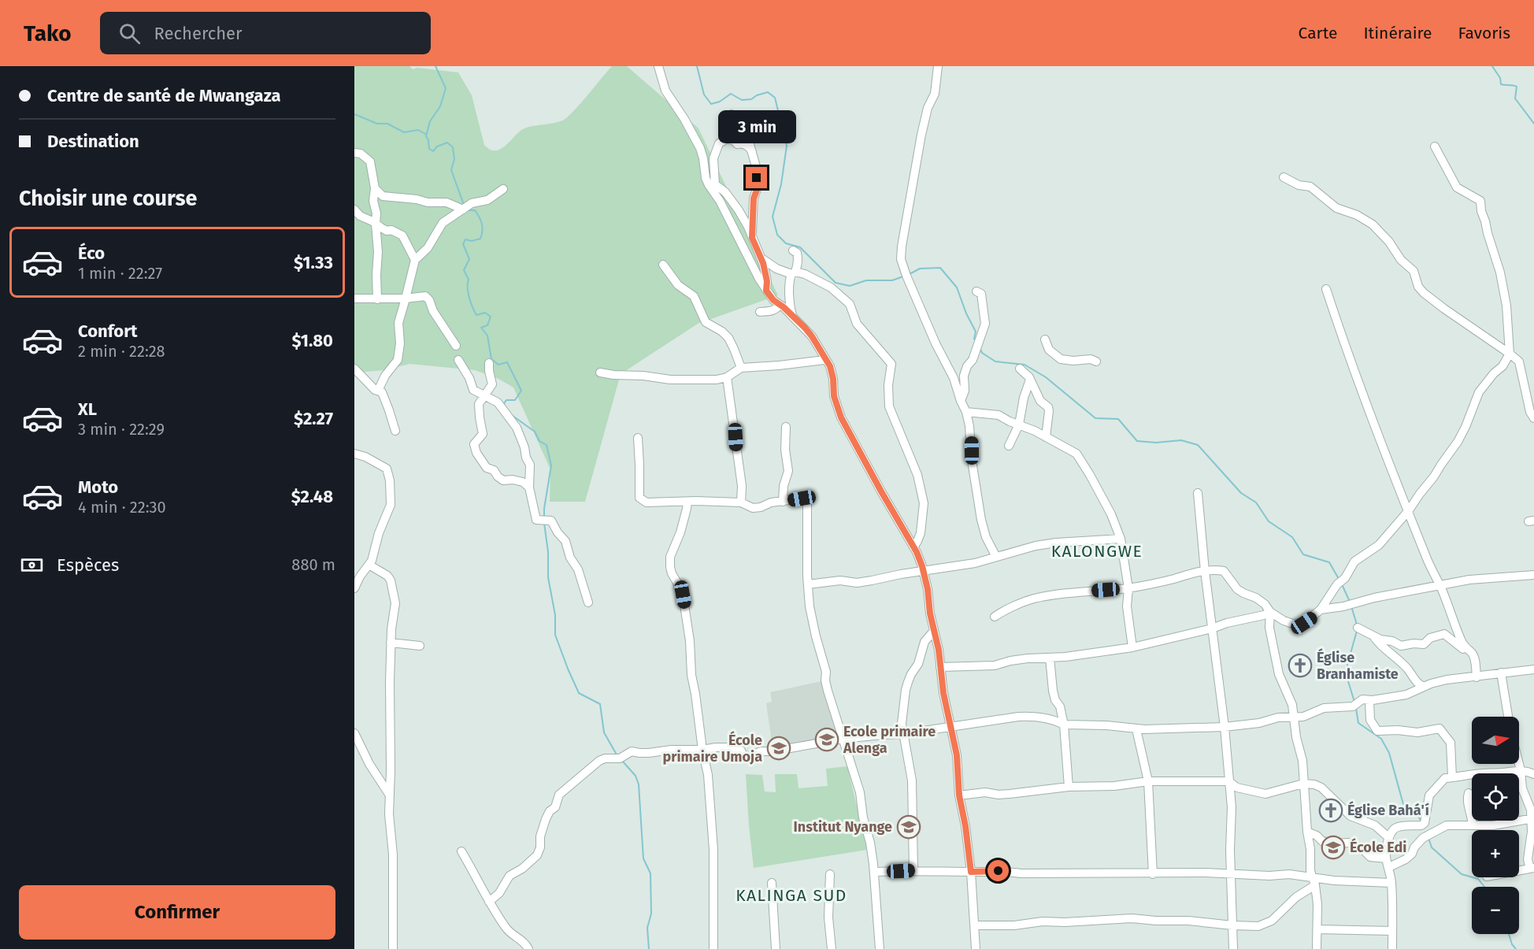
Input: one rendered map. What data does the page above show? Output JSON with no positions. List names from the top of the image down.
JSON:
{
  "districts": ["KALONGWE", "KALINGA SUD"],
  "places": {
    "church": ["Église Branhamiste", "Église Bahá'í"],
    "school or university": [
      "Ecole primaire Alenga",
      "École primaire Umoja",
      "Institut Nyange",
      "École Edi"
    ]
  },
  "north": "right",
  "page": {
    "header": "Tako",
    "search": "Rechercher",
    "nav": ["Carte", "Itinéraire", "Favoris"],
    "banner": ["Centre de santé de Mwangaza", "Destination"],
    "bubble": "3 min",
    "heading": "Choisir une course",
    "list": [
      {
        "name": "Éco",
        "note": "1 min · 22:27",
        "value": "$1.33"
      },
      {
        "name": "Confort",
        "note": "2 min · 22:28",
        "value": "$1.80"
      },
      {
        "name": "XL",
        "note": "3 min · 22:29",
        "value": "$2.27"
      },
      {
        "name": "Moto",
        "note": "4 min · 22:30",
        "value": "$2.48"
      }
    ],
    "pay": ["Espèces", "880 m"],
    "map_buttons": ["+", "−"],
    "buttons": "Confirmer"
  }
}
